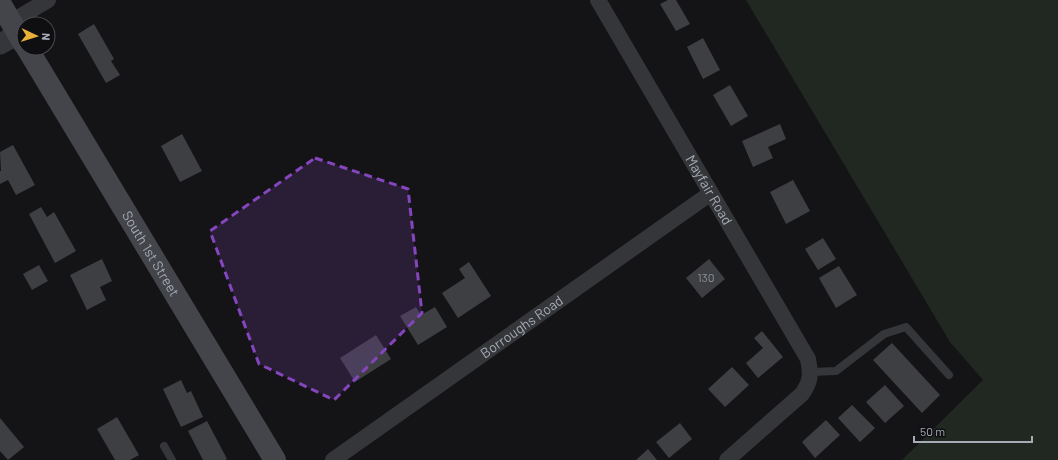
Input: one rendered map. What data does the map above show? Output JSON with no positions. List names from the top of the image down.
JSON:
{
  "streets": {
    "main road": ["South 1st Street"],
    "street": ["Mayfair Road", "Borroughs Road"]
  },
  "crossings": [
    ["Mayfair Road", "Borroughs Road"]
  ],
  "house_numbers": ["130"],
  "scale_bar": "50 m",
  "north": "right"
}
